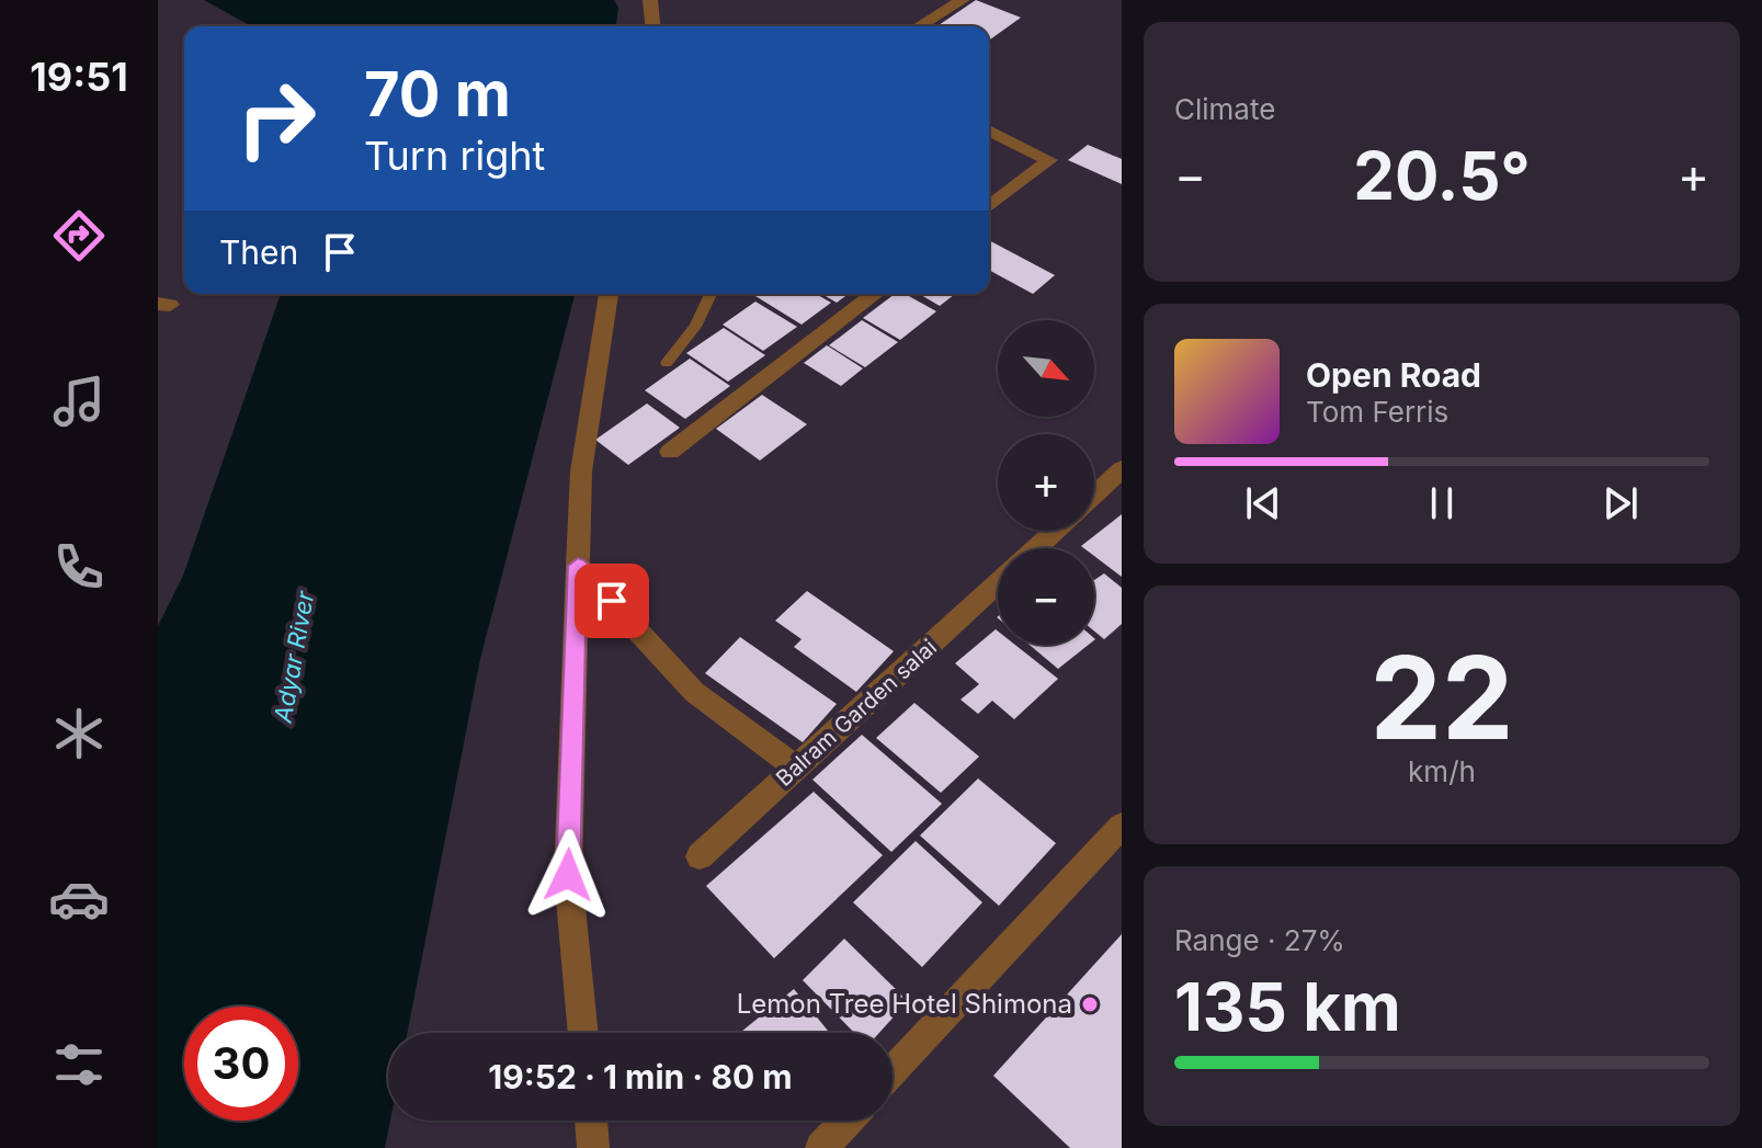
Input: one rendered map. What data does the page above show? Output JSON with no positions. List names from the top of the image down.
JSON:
{
  "streets": {
    "street": ["Balram Garden salai"]
  },
  "water": ["Adyar River"],
  "places": ["Lemon Tree Hotel Shimona"],
  "north": "bottom right",
  "page": {
    "tabs": "19:51",
    "tile": [
      "Climate",
      ["22", "km/h"],
      ["Range · 27%", "135 km"]
    ],
    "turn": ["70 m", "Turn right"],
    "heat": ["−", "20.5°", "+"],
    "then": "Then",
    "map_buttons": ["+", "−"],
    "song": ["Open Road", "Tom Ferris"],
    "limit": "30",
    "trip": "19:52 · 1 min · 80 m"
  }
}
